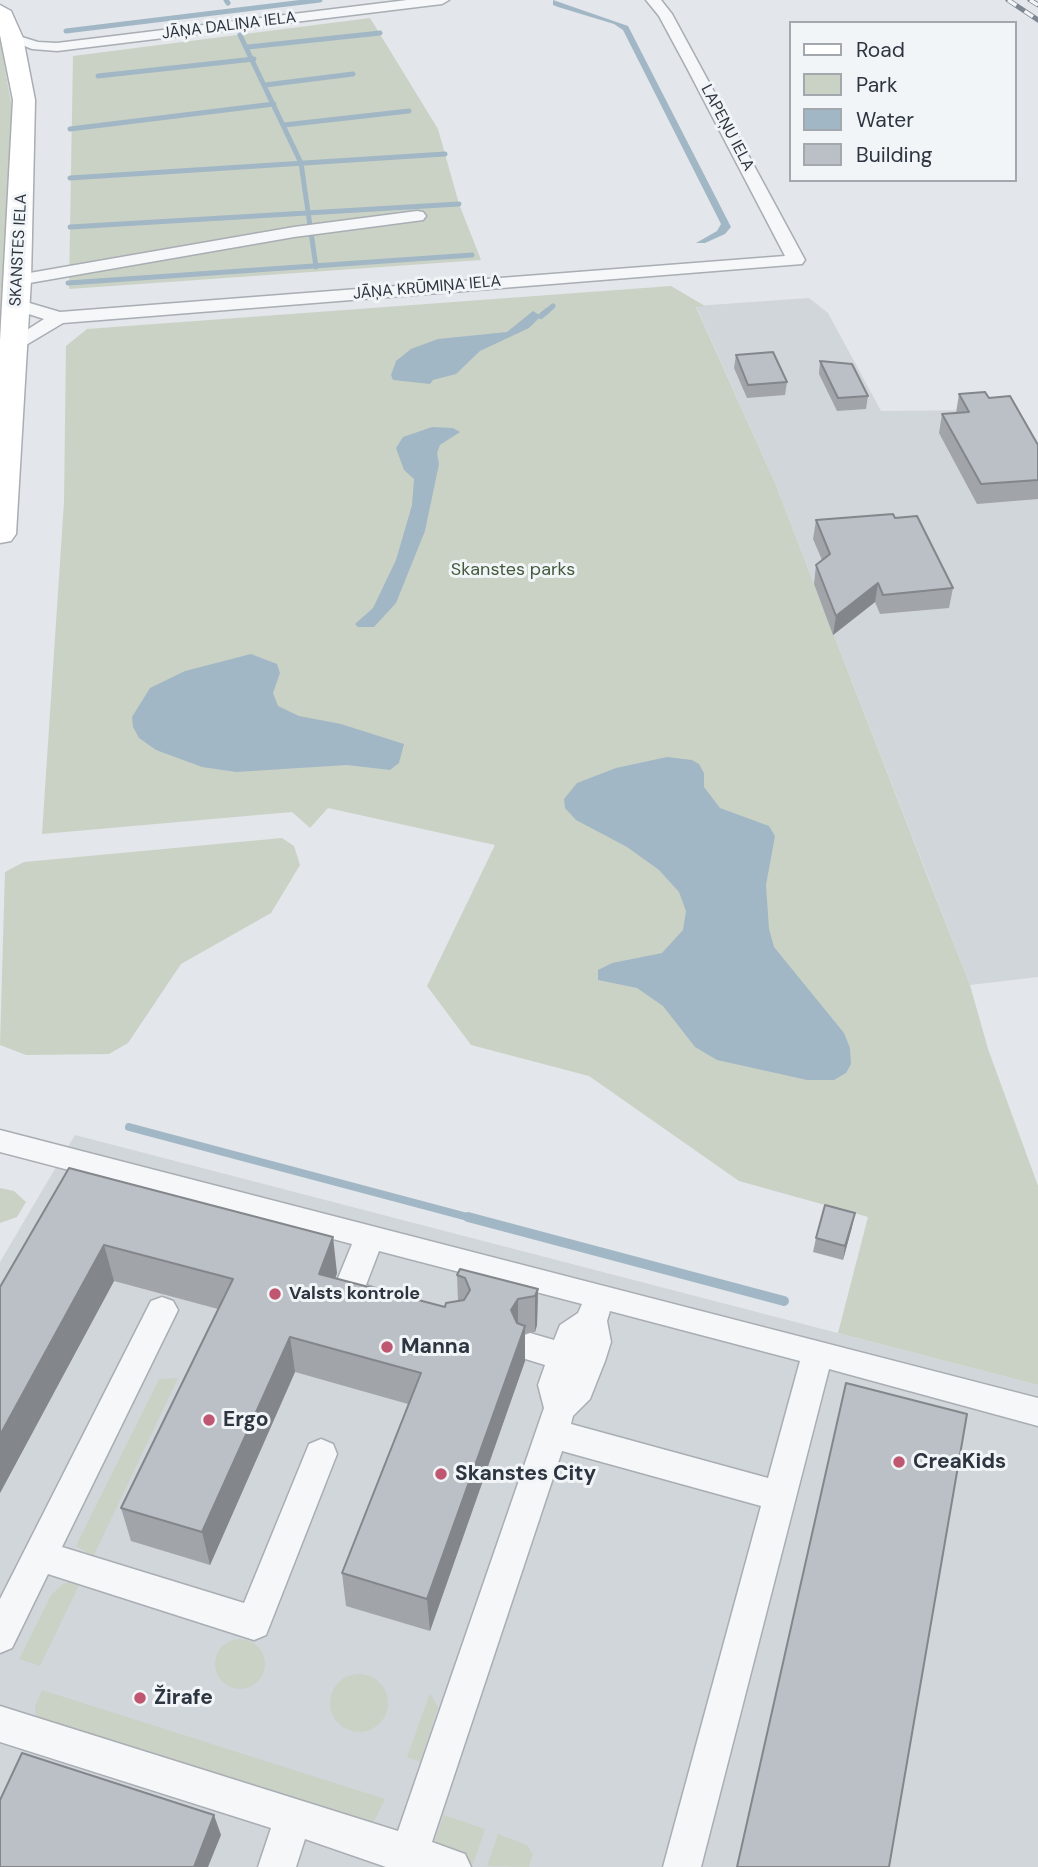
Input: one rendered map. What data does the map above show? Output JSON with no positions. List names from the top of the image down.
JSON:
{
  "streets": {
    "main road": ["SKANSTES IELA"],
    "street": ["JĀŅA DALIŅA IELA", "LAPEŅU IELA", "JĀŅA KRŪMIŅA IELA"]
  },
  "crossings": [
    ["JĀŅA DALIŅA IELA", "SKANSTES IELA"],
    ["LAPEŅU IELA", "JĀŅA KRŪMIŅA IELA"],
    ["SKANSTES IELA", "JĀŅA KRŪMIŅA IELA"]
  ],
  "parks": ["Skanstes parks"],
  "places": [
    "Valsts kontrole",
    "Manna",
    "Ergo",
    "CreaKids",
    "Skanstes City",
    "Žirafe"
  ],
  "legend": [
    "Road",
    "Park",
    "Water",
    "Building"
  ]
}
